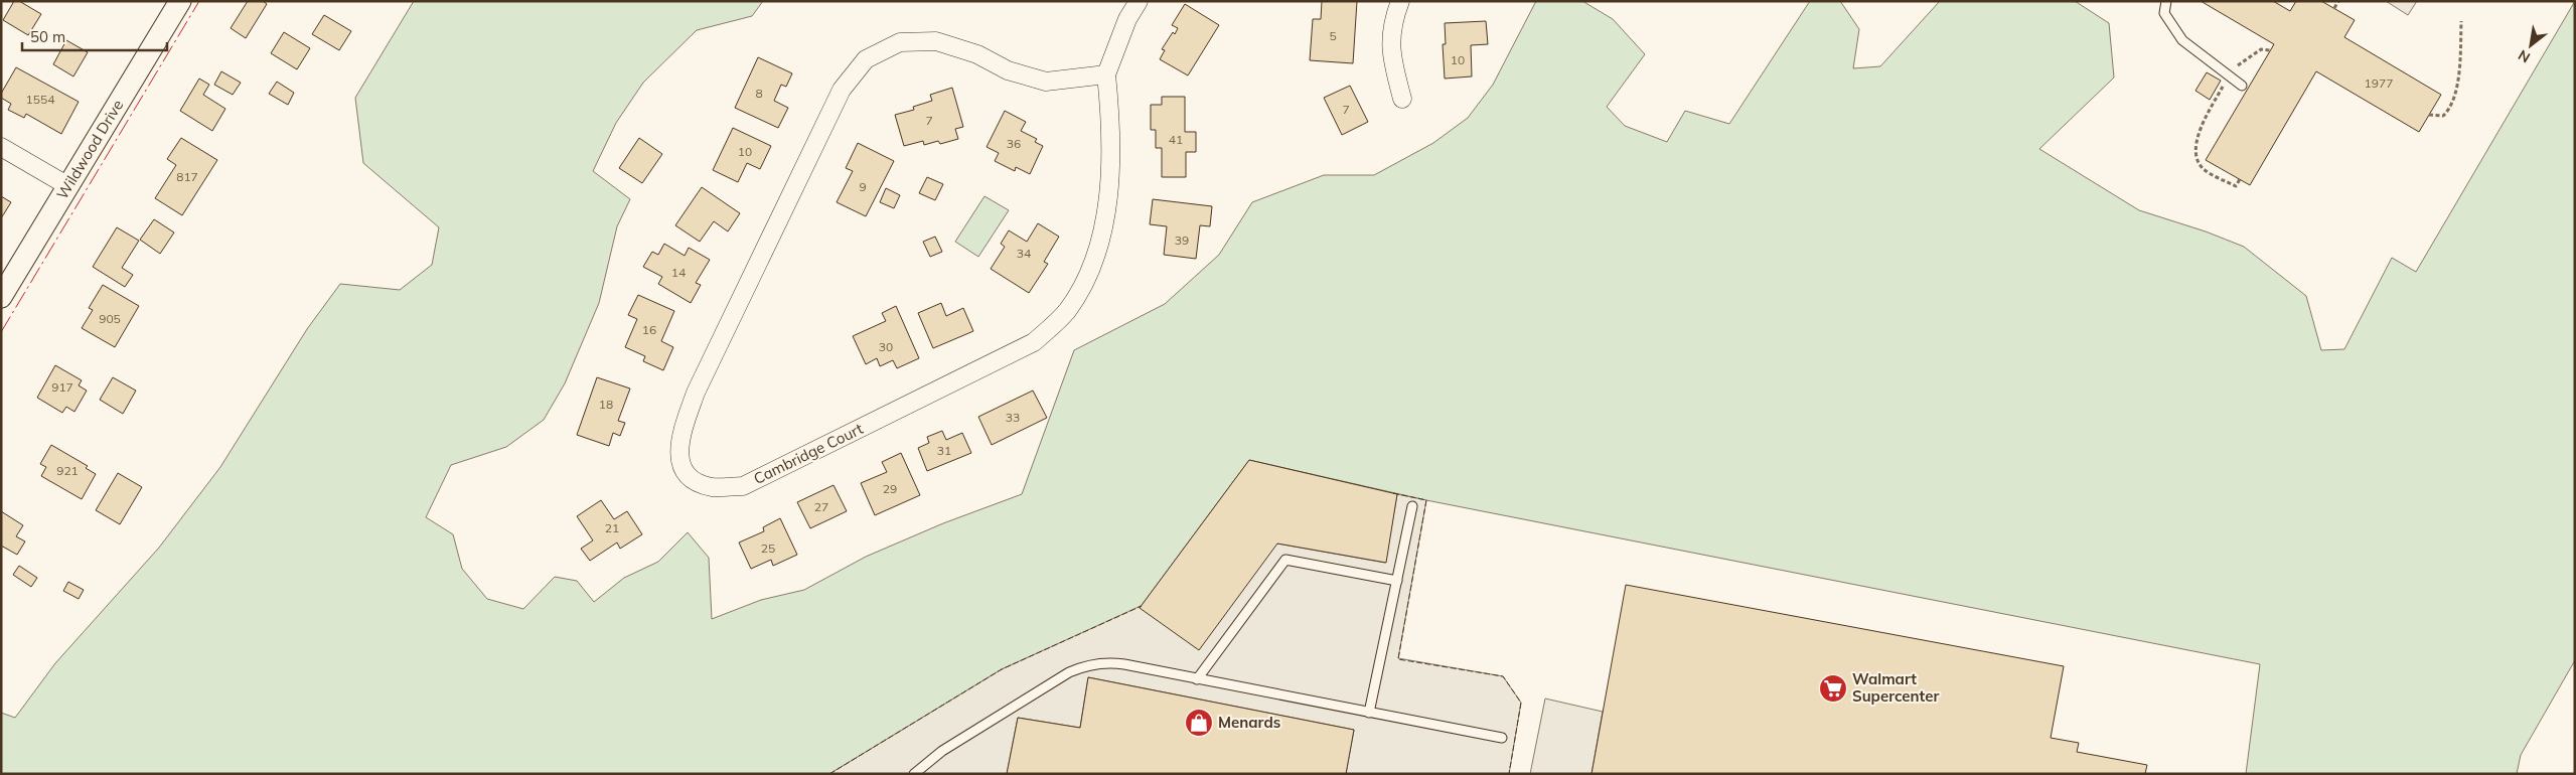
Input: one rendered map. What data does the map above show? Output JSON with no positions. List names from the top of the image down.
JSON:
{
  "streets": {
    "street": ["Wildwood Drive", "Cambridge Court"]
  },
  "places": {
    "supermarket": ["Walmart Supercenter"],
    "shop": ["Menards"]
  },
  "house_numbers": [
    "5",
    "10",
    "1977",
    "8",
    "1554",
    "7",
    "7",
    "41",
    "36",
    "10",
    "817",
    "9",
    "39",
    "34",
    "14",
    "905",
    "16",
    "30",
    "917",
    "18",
    "33",
    "31",
    "921",
    "29",
    "27",
    "21",
    "25"
  ],
  "scale_bar": "50 m",
  "north": "bottom left"
}
